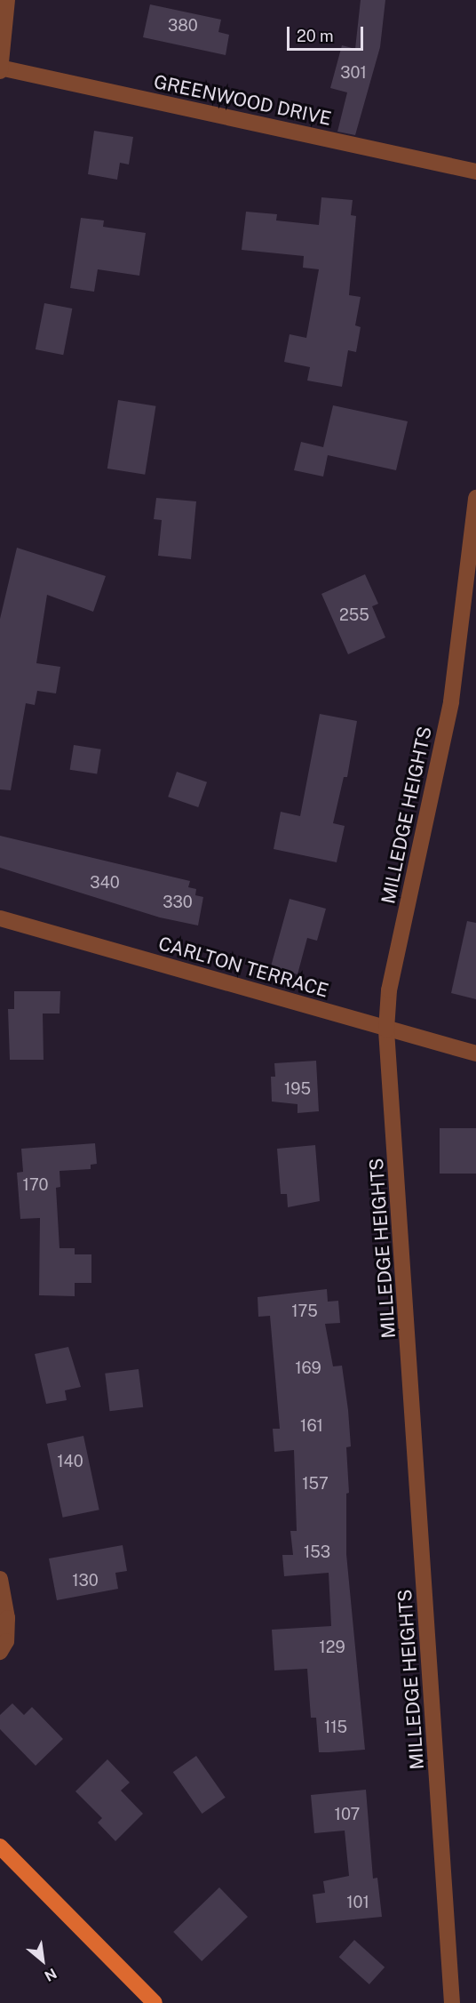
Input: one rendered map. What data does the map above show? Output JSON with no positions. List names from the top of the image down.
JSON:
{
  "streets": {
    "street": ["GREENWOOD DRIVE", "MILLEDGE HEIGHTS", "CARLTON TERRACE"]
  },
  "crossings": [
    ["MILLEDGE HEIGHTS", "CARLTON TERRACE"]
  ],
  "house_numbers": [
    "380",
    "301",
    "255",
    "340",
    "330",
    "195",
    "170",
    "175",
    "169",
    "161",
    "140",
    "157",
    "153",
    "130",
    "129",
    "115",
    "107",
    "101"
  ],
  "scale_bar": "20 m",
  "north": "bottom right"
}
